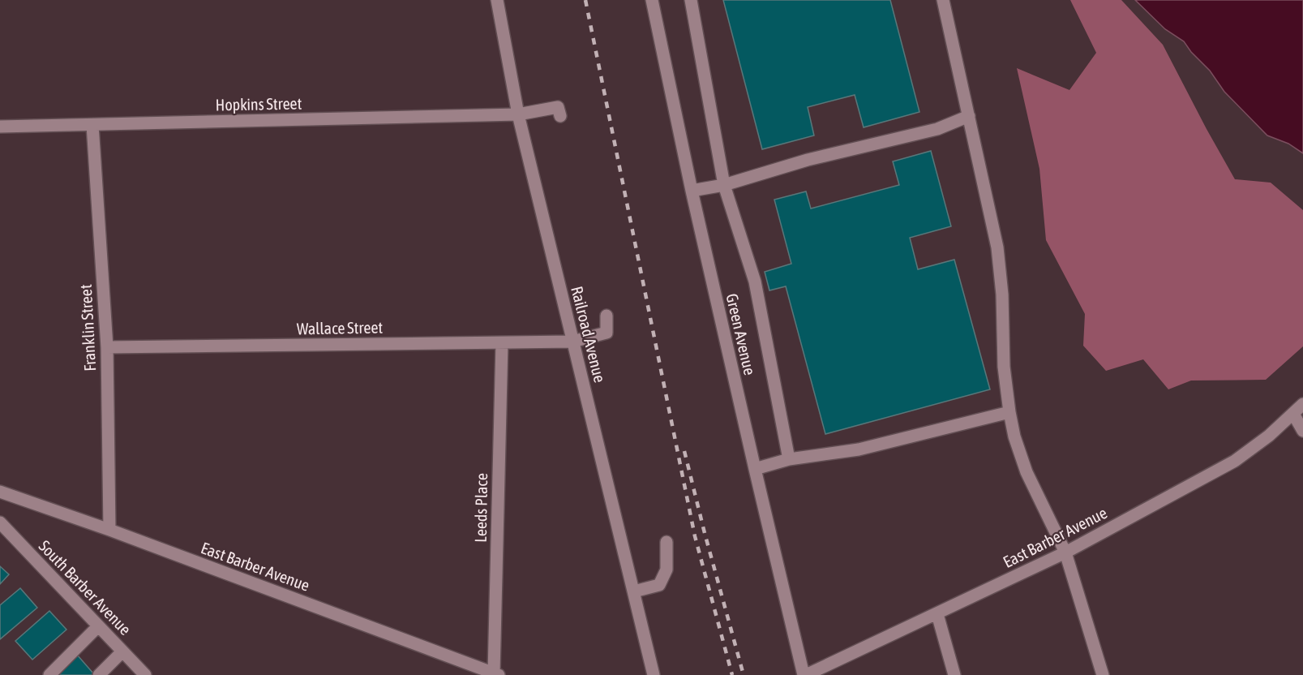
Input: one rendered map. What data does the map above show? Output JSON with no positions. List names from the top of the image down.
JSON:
{
  "streets": {
    "street": [
      "Hopkins Street",
      "Franklin Street",
      "Wallace Street",
      "Railroad Avenue",
      "Green Avenue",
      "Leeds Place",
      "East Barber Avenue",
      "South Barber Avenue"
    ]
  },
  "crossings": [
    ["Hopkins Street", "Franklin Street"],
    ["Hopkins Street", "Railroad Avenue"],
    ["Franklin Street", "Wallace Street"],
    ["Franklin Street", "East Barber Avenue"],
    ["Wallace Street", "Railroad Avenue"],
    ["Wallace Street", "Leeds Place"],
    ["Green Avenue", "East Barber Avenue"],
    ["Leeds Place", "East Barber Avenue"]
  ]
}
